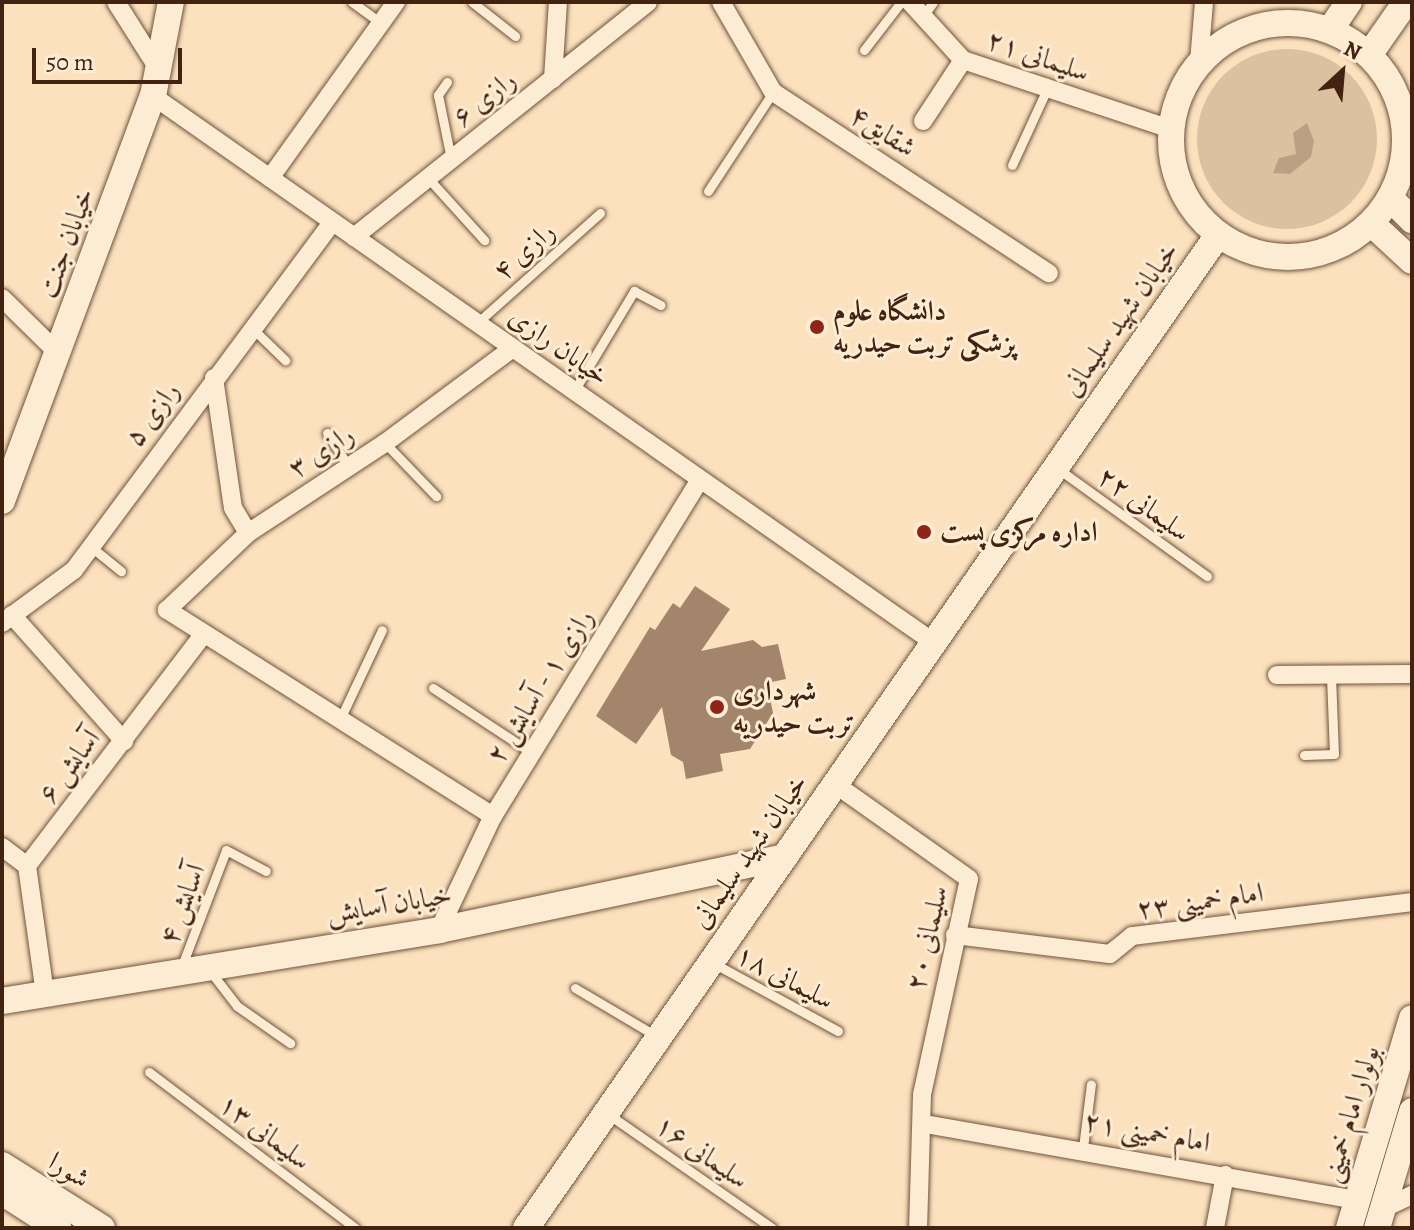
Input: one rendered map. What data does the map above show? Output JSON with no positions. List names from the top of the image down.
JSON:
{
  "streets": {
    "main road": [
      "خیابان جنت",
      "خیابان شهید سلیمانی",
      "خیابان آسایش",
      "بولوار امام خمینی",
      "شورا"
    ],
    "street": [
      "سلیمانی ۲۱",
      "رازی ۶",
      "شقایق۴",
      "خیابان رازی",
      "رازی ۵",
      "رازی ۳",
      "رازی ۱ - آسایش ۲",
      "آسایش ۶",
      "امام خمینی ۲۳",
      "سلیمانی ۲۰",
      "امام خمینی ۲۱"
    ],
    "lane": [
      "رازی ۴",
      "سلیمانی ۲۲",
      "آسایش ۴",
      "سلیمانی ۱۸",
      "سلیمانی ۱۳",
      "سلیمانی ۱۶"
    ]
  },
  "crossings": [
    ["سلیمانی ۲۱", "خیابان شهید سلیمانی"],
    ["رازی ۶", "خیابان رازی"],
    ["خیابان جنت", "خیابان رازی"],
    ["رازی ۴", "خیابان رازی"],
    ["خیابان شهید سلیمانی", "خیابان رازی"],
    ["خیابان شهید سلیمانی", "سلیمانی ۲۲"],
    ["خیابان شهید سلیمانی", "خیابان آسایش"],
    ["خیابان شهید سلیمانی", "سلیمانی ۲۰"],
    ["خیابان شهید سلیمانی", "سلیمانی ۱۸"],
    ["خیابان شهید سلیمانی", "سلیمانی ۱۶"],
    ["خیابان رازی", "رازی ۵"],
    ["خیابان رازی", "رازی ۳"],
    ["خیابان رازی", "رازی ۱ - آسایش ۲"],
    ["رازی ۳", "آسایش ۶"],
    ["رازی ۱ - آسایش ۲", "خیابان آسایش"],
    ["امام خمینی ۲۳", "سلیمانی ۲۰"],
    ["آسایش ۴", "خیابان آسایش"],
    ["سلیمانی ۲۰", "امام خمینی ۲۱"],
    ["بولوار امام خمینی", "امام خمینی ۲۱"]
  ],
  "places": ["دانشگاه علوم پزشکی تربت حیدریه", "اداره مرکزی پست", "شهرداری تربت حیدریه"],
  "scale_bar": "50 m",
  "north": "top right"
}
